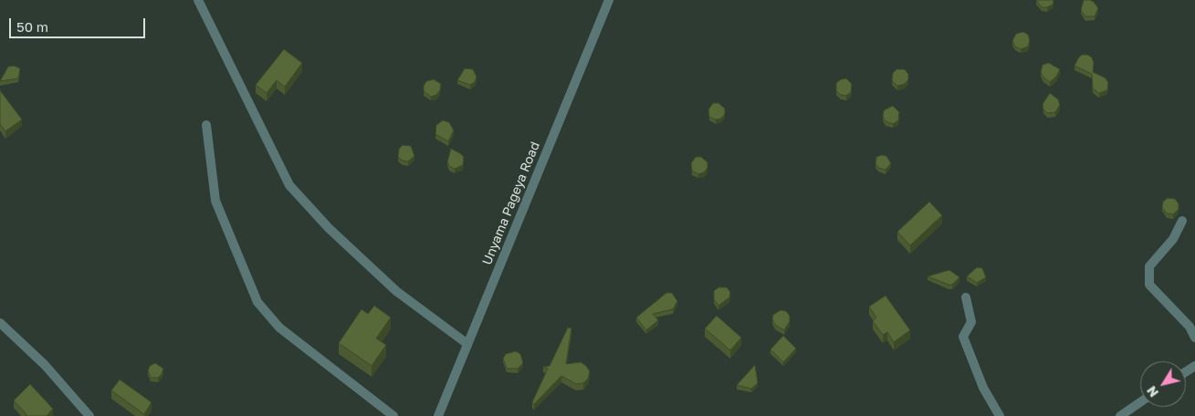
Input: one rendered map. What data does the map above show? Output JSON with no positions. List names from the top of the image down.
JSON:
{
  "streets": {
    "street": ["Unyama Pageya Road"]
  },
  "scale_bar": "50 m",
  "north": "bottom left"
}
